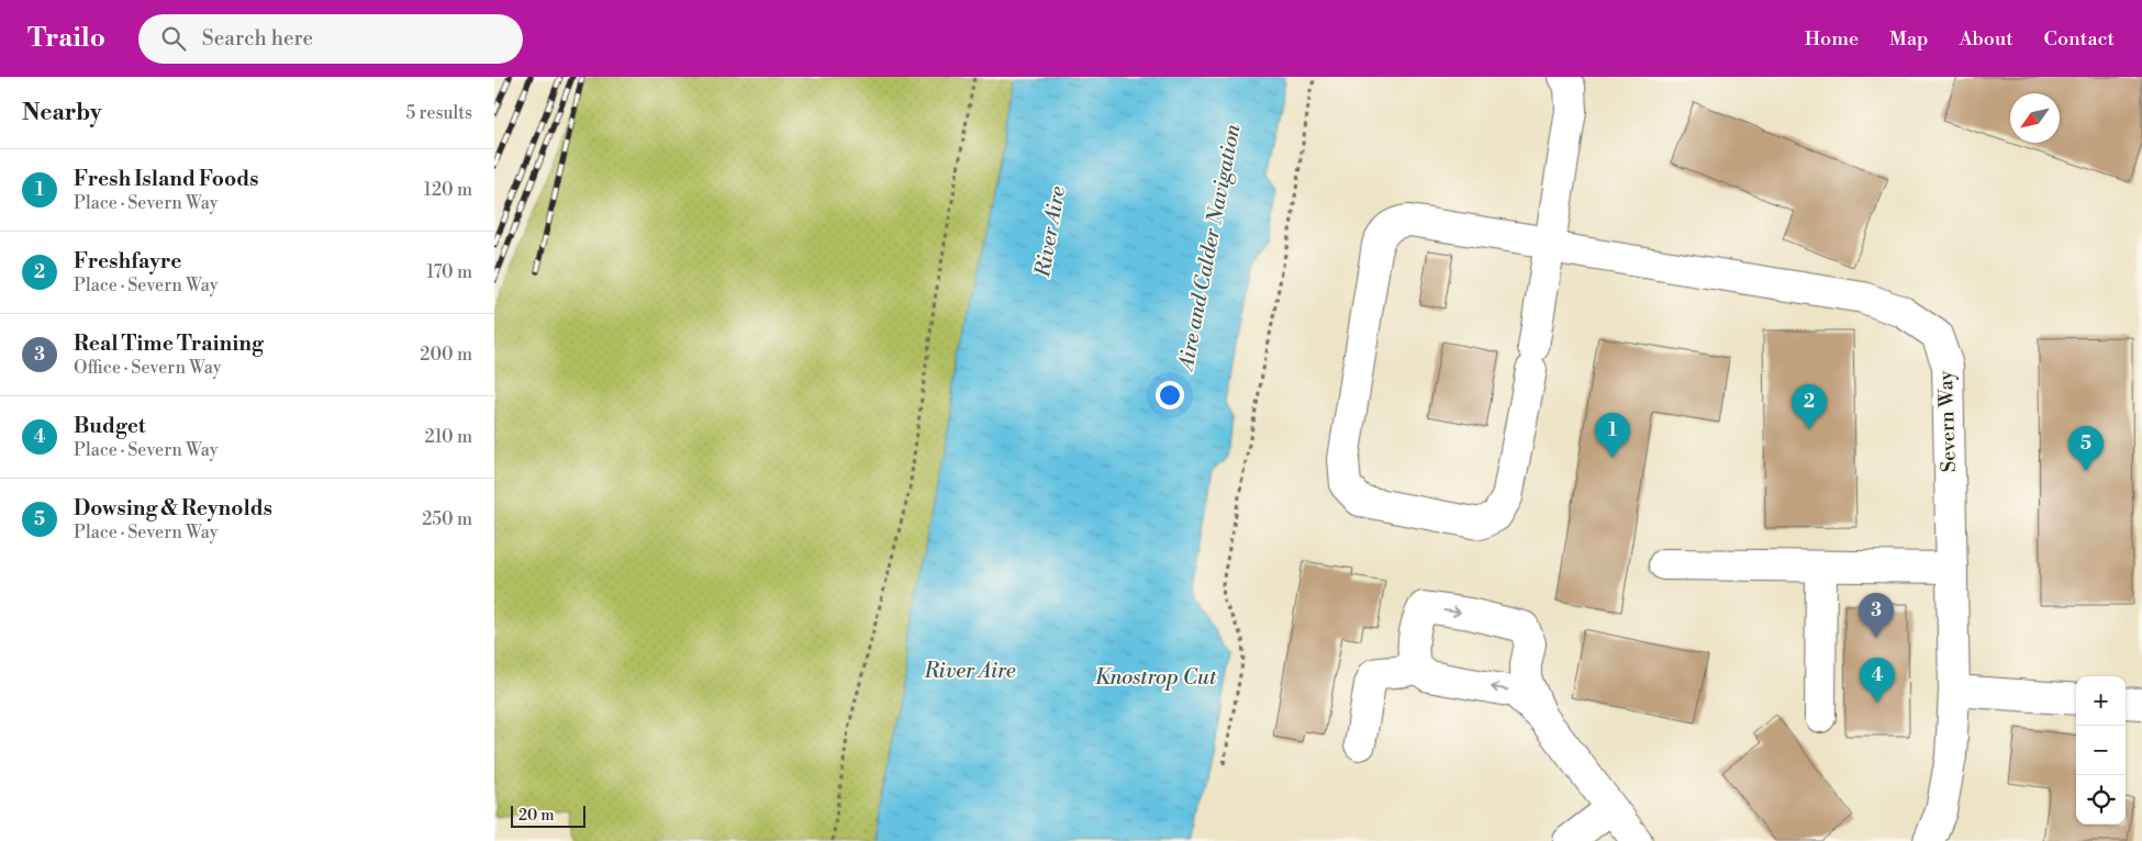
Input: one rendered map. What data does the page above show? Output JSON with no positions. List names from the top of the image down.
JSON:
{
  "streets": {
    "street": ["Severn Way"]
  },
  "water": ["River Aire", "Aire and Calder Navigation", "Knostrop Cut"],
  "scale_bar": "20 m",
  "north": "bottom left",
  "page": {
    "header": "Trailo",
    "search": "Search here",
    "nav": [
      "Home",
      "Map",
      "About",
      "Contact"
    ],
    "heading": ["Nearby", "5 results"],
    "list": [
      {
        "mark": "1",
        "name": "Fresh Island Foods",
        "note": "Place · Severn Way",
        "value": "120 m"
      },
      {
        "mark": "2",
        "name": "Freshfayre",
        "note": "Place · Severn Way",
        "value": "170 m"
      },
      {
        "mark": "3",
        "name": "Real Time Training",
        "note": "Office · Severn Way",
        "value": "200 m"
      },
      {
        "mark": "4",
        "name": "Budget",
        "note": "Place · Severn Way",
        "value": "210 m"
      },
      {
        "mark": "5",
        "name": "Dowsing & Reynolds",
        "note": "Place · Severn Way",
        "value": "250 m"
      }
    ],
    "pins": [
      "2",
      "1",
      "5",
      "3",
      "4"
    ],
    "map_buttons": ["+", "−"],
    "scale": "20 m"
  }
}
